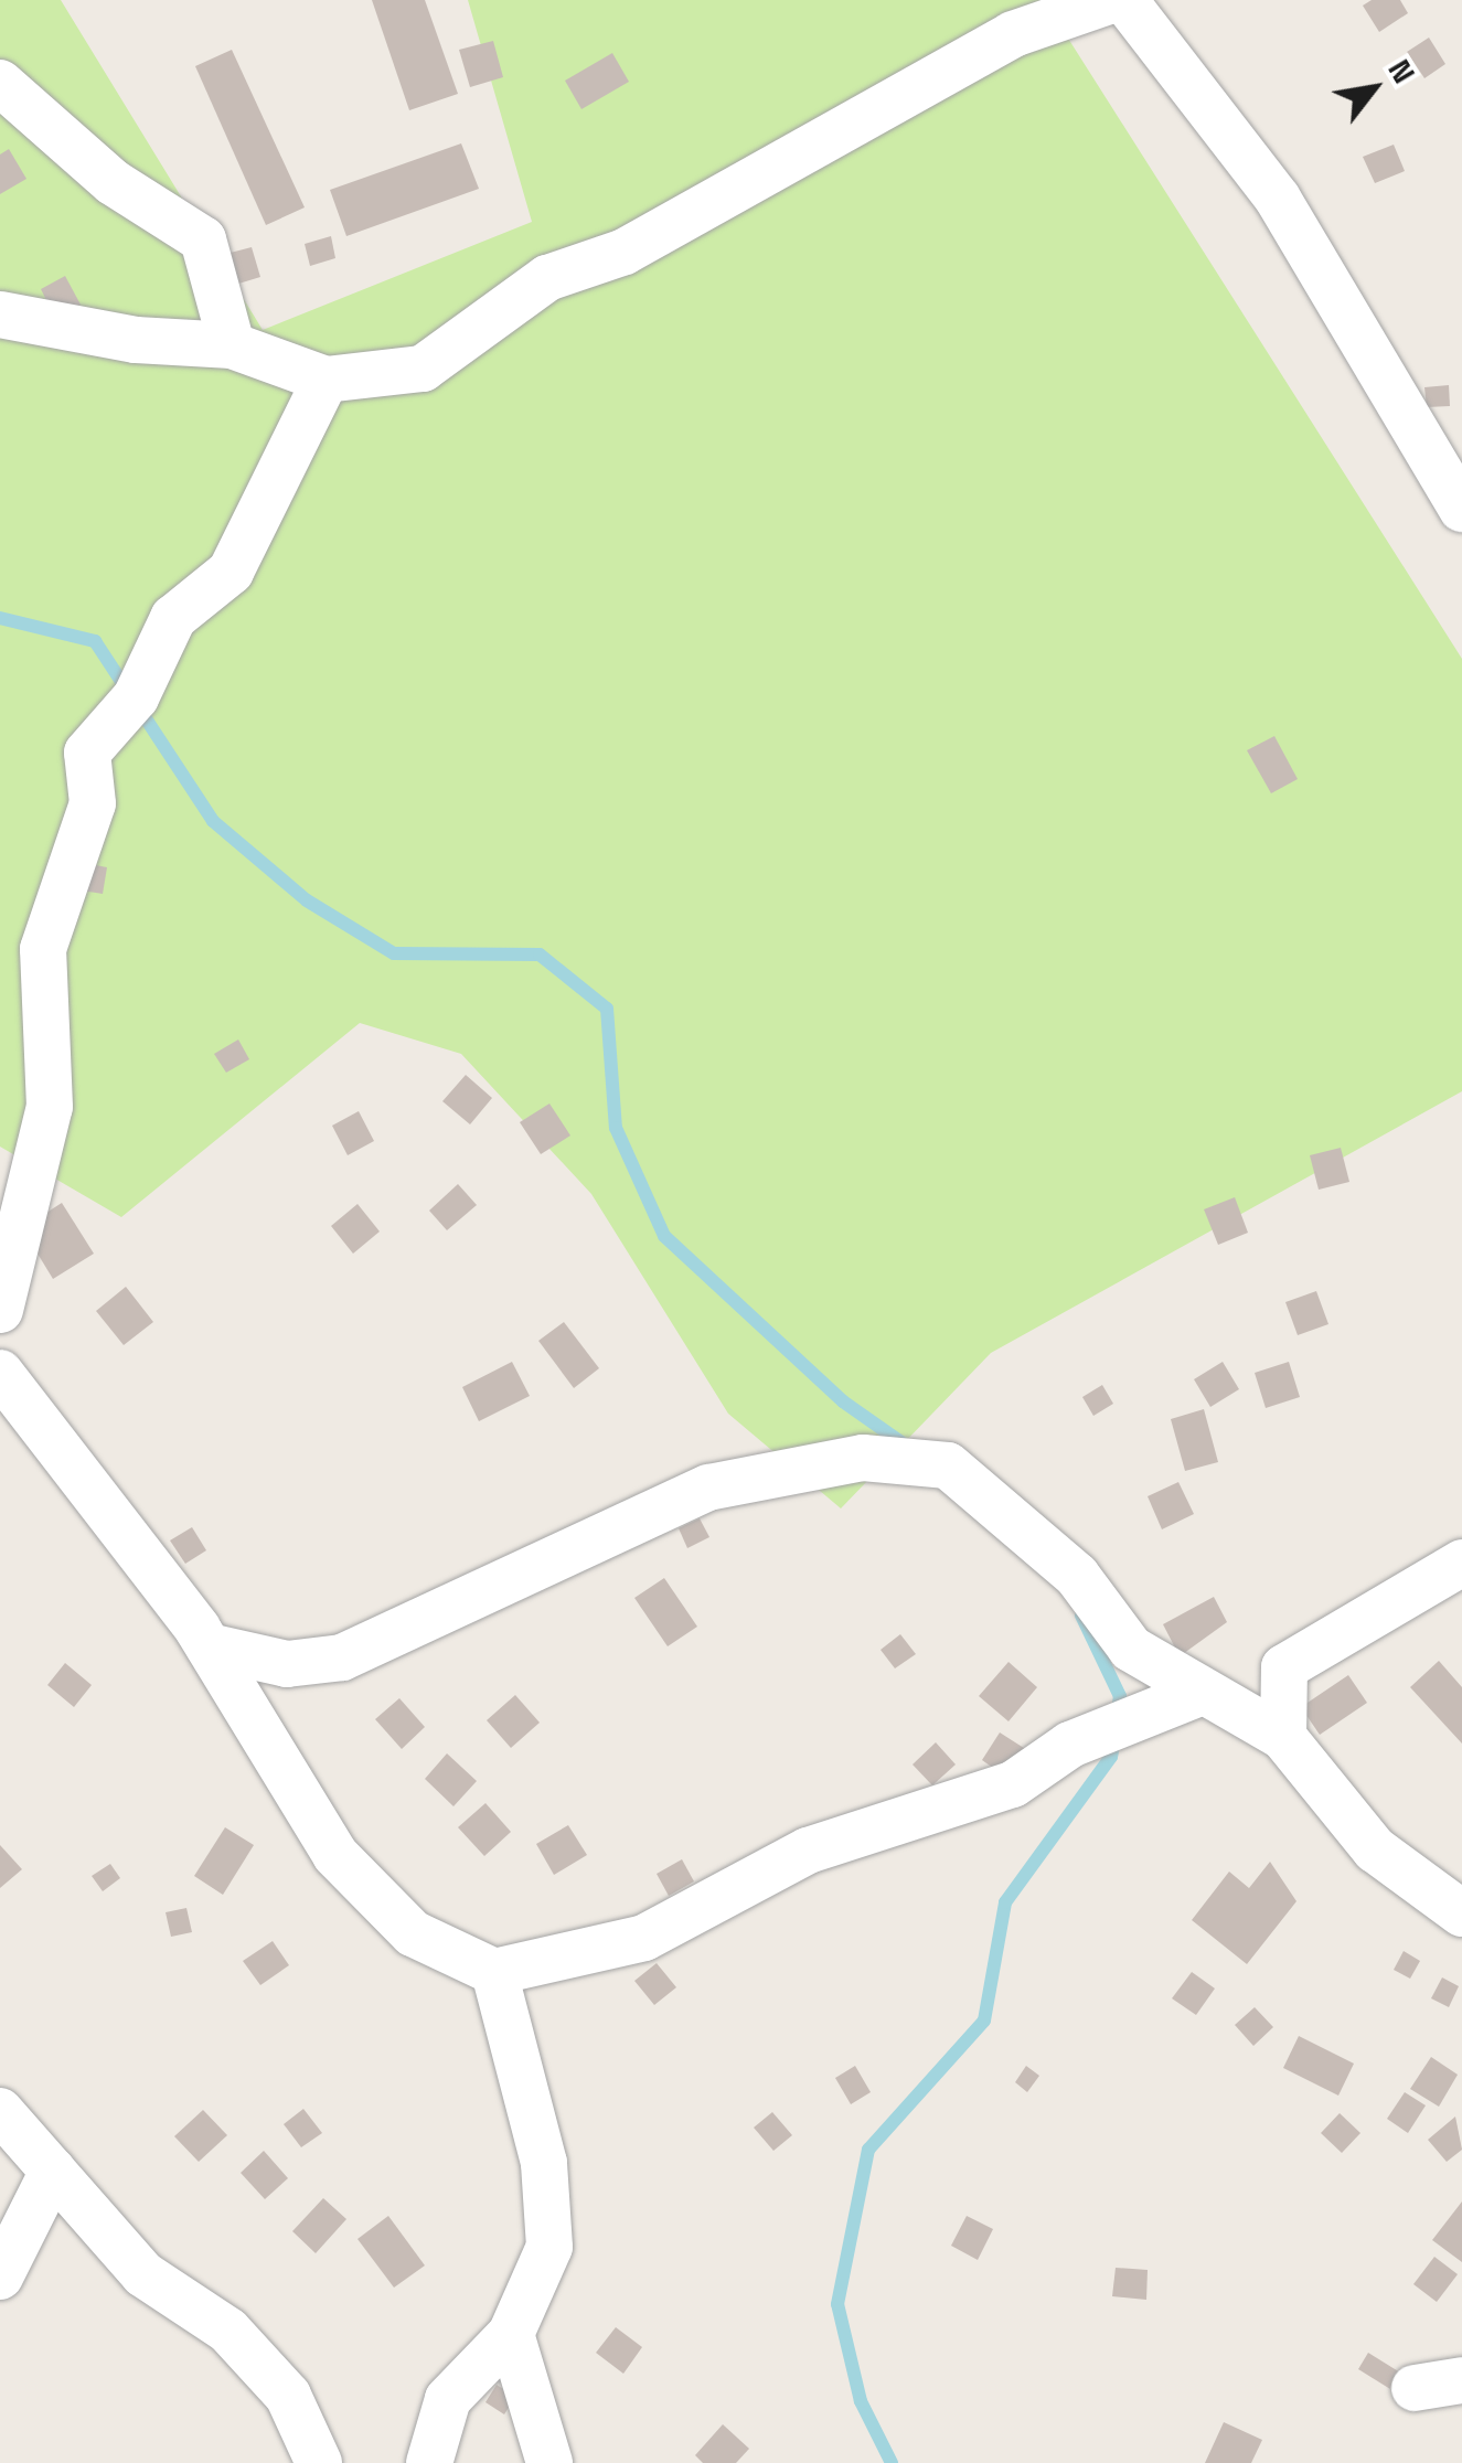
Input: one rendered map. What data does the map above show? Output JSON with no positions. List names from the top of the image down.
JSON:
{
  "north": "top right"
}
